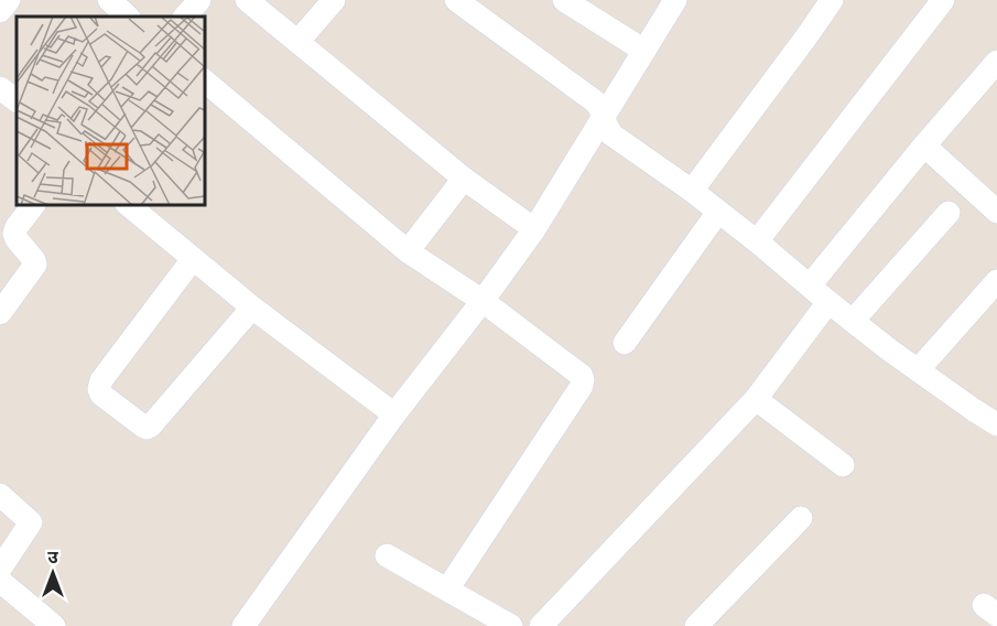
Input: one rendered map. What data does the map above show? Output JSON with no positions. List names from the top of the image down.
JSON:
{
  "north": "top"
}
